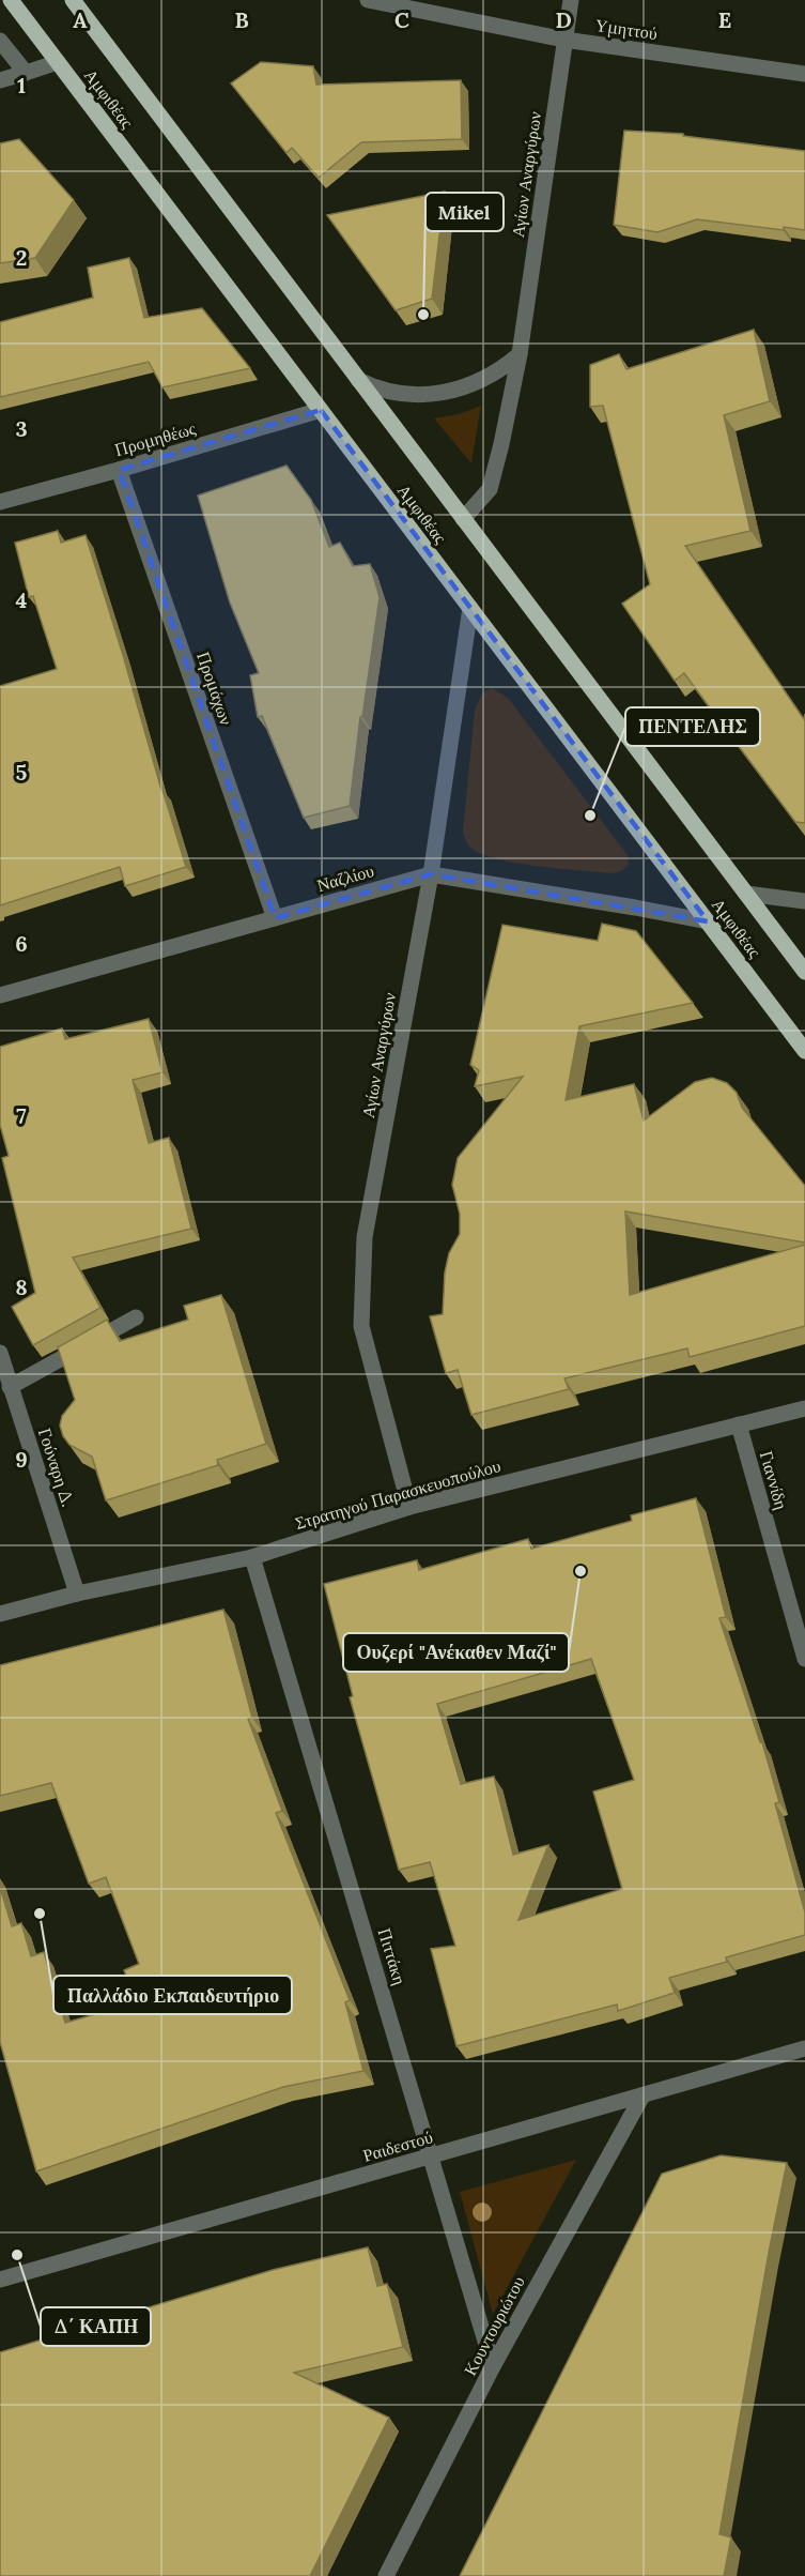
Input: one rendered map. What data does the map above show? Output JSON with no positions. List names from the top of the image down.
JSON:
{
  "streets": {
    "main road": ["Αμφιθέας"],
    "street": [
      "Υμηττού",
      "Αγίων Αναργύρων",
      "Προμηθέως",
      "Προμάχων",
      "Ναζλίου",
      "Γούναρη Δ.",
      "Γιαννίδη",
      "Στρατηγού Παρασκευοπούλου",
      "Πιττάκη",
      "Ραιδεστού",
      "Κουντουριώτου"
    ]
  },
  "crossings": [
    ["Υμηττού", "Αγίων Αναργύρων"],
    ["Αμφιθέας", "Αγίων Αναργύρων"],
    ["Αμφιθέας", "Προμηθέως"],
    ["Αμφιθέας", "Ναζλίου"],
    ["Αγίων Αναργύρων", "Ναζλίου"],
    ["Αγίων Αναργύρων", "Στρατηγού Παρασκευοπούλου"],
    ["Προμηθέως", "Προμάχων"],
    ["Προμάχων", "Ναζλίου"],
    ["Γούναρη Δ.", "Στρατηγού Παρασκευοπούλου"],
    ["Γιαννίδη", "Στρατηγού Παρασκευοπούλου"],
    ["Στρατηγού Παρασκευοπούλου", "Πιττάκη"],
    ["Πιττάκη", "Ραιδεστού"],
    ["Πιττάκη", "Κουντουριώτου"],
    ["Ραιδεστού", "Κουντουριώτου"]
  ],
  "places": [
    "Mikel",
    "ΠΕΝΤΕΛΗΣ",
    "Ουζερί \"Ανέκαθεν Μαζί\"",
    "Παλλάδιο Εκπαιδευτήριο",
    "Δ΄ ΚΑΠΗ"
  ],
  "grid": {
    "columns": [
      "A",
      "B",
      "C",
      "D",
      "E"
    ],
    "rows": [
      "1",
      "2",
      "3",
      "4",
      "5",
      "6",
      "7",
      "8",
      "9"
    ]
  }
}
